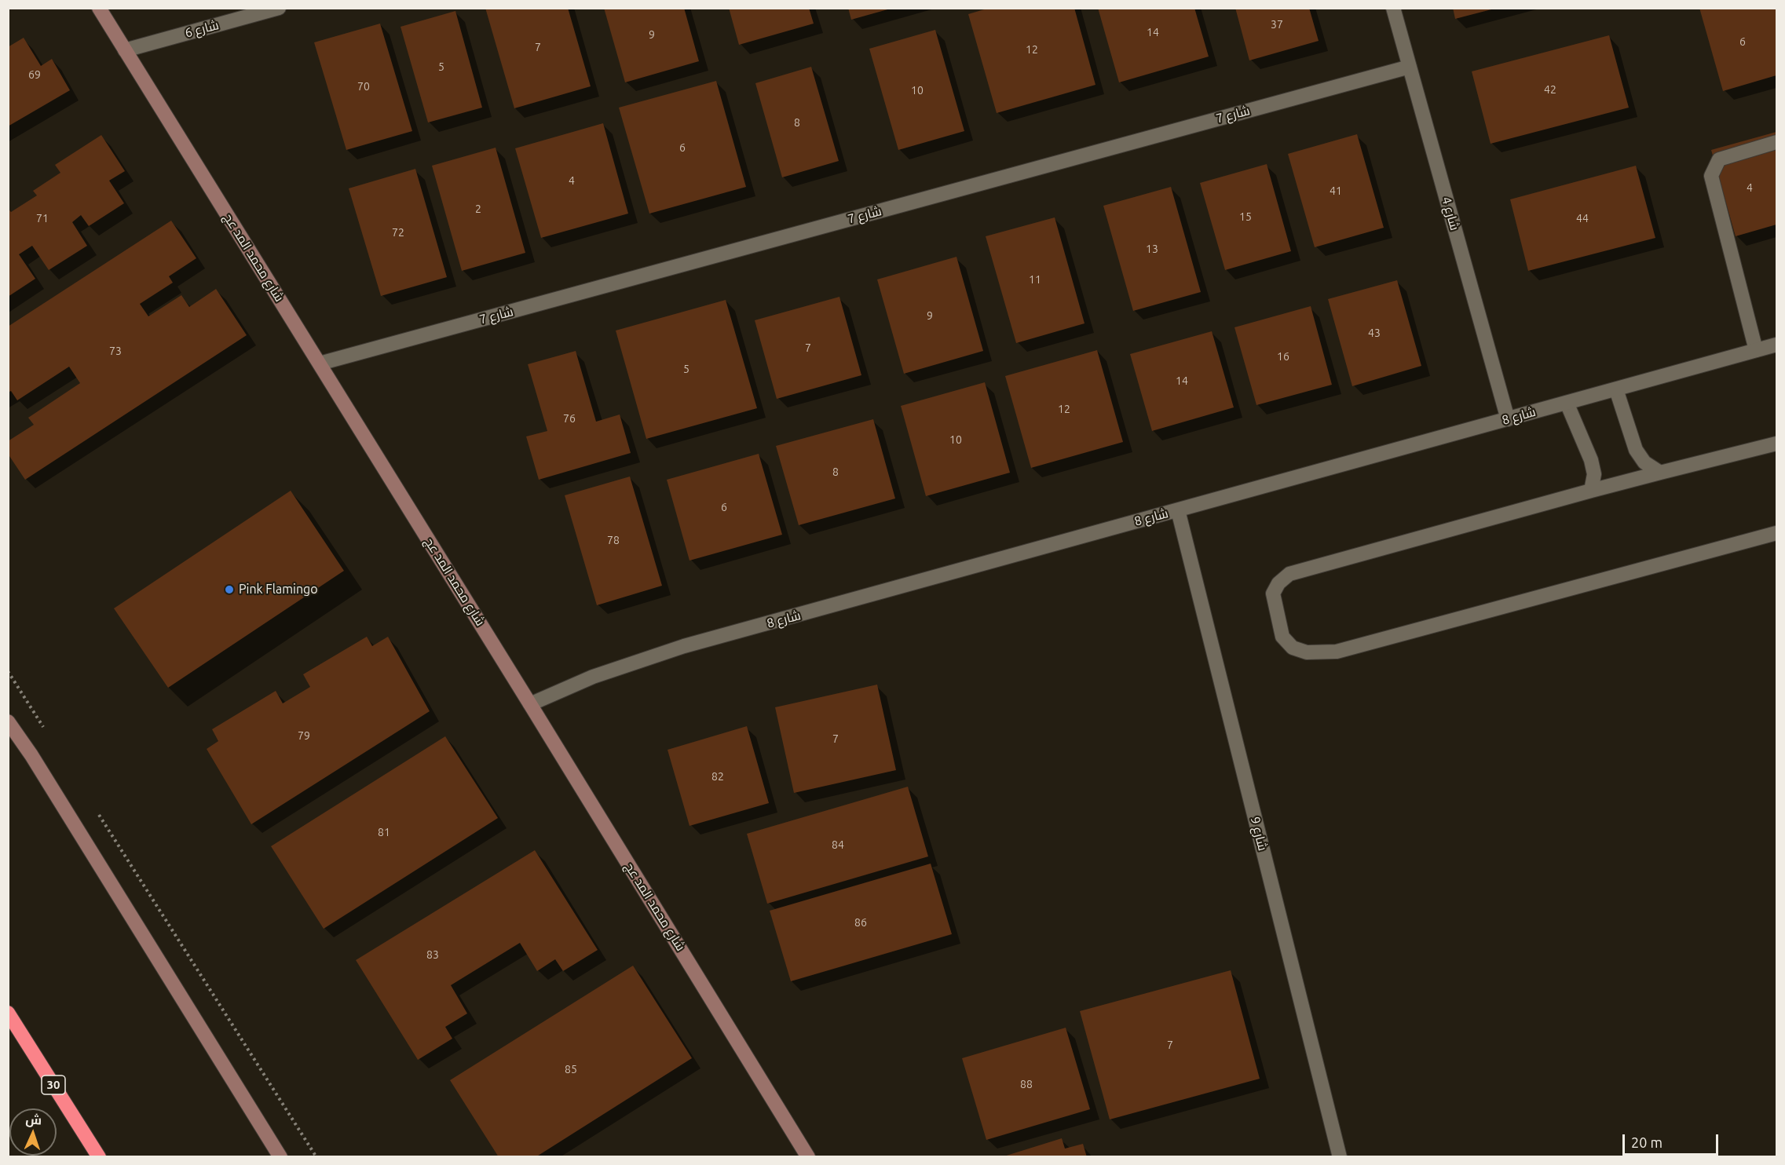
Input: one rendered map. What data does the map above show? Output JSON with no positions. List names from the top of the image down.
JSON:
{
  "streets": {
    "highway": ["30"],
    "street": [
      "شارع 6",
      "شارع 7",
      "شارع 4",
      "شارع محمد المد عج",
      "شارع 8",
      "شارع 9"
    ]
  },
  "crossings": [
    ["شارع 6", "شارع محمد المد عج"],
    ["شارع 7", "شارع 4"],
    ["شارع 7", "شارع محمد المد عج"],
    ["شارع 4", "شارع 8"],
    ["شارع محمد المد عج", "شارع 8"],
    ["شارع 8", "شارع 9"]
  ],
  "places": ["Pink Flamingo"],
  "house_numbers": [
    "37",
    "14",
    "9",
    "6",
    "7",
    "12",
    "5",
    "69",
    "70",
    "42",
    "10",
    "8",
    "6",
    "4",
    "4",
    "41",
    "2",
    "15",
    "71",
    "44",
    "72",
    "13",
    "11",
    "9",
    "43",
    "7",
    "73",
    "16",
    "5",
    "14",
    "12",
    "76",
    "10",
    "8",
    "6",
    "78",
    "79",
    "7",
    "82",
    "81",
    "84",
    "86",
    "83",
    "7",
    "85",
    "88"
  ],
  "scale_bar": "20 m",
  "north": "top"
}
